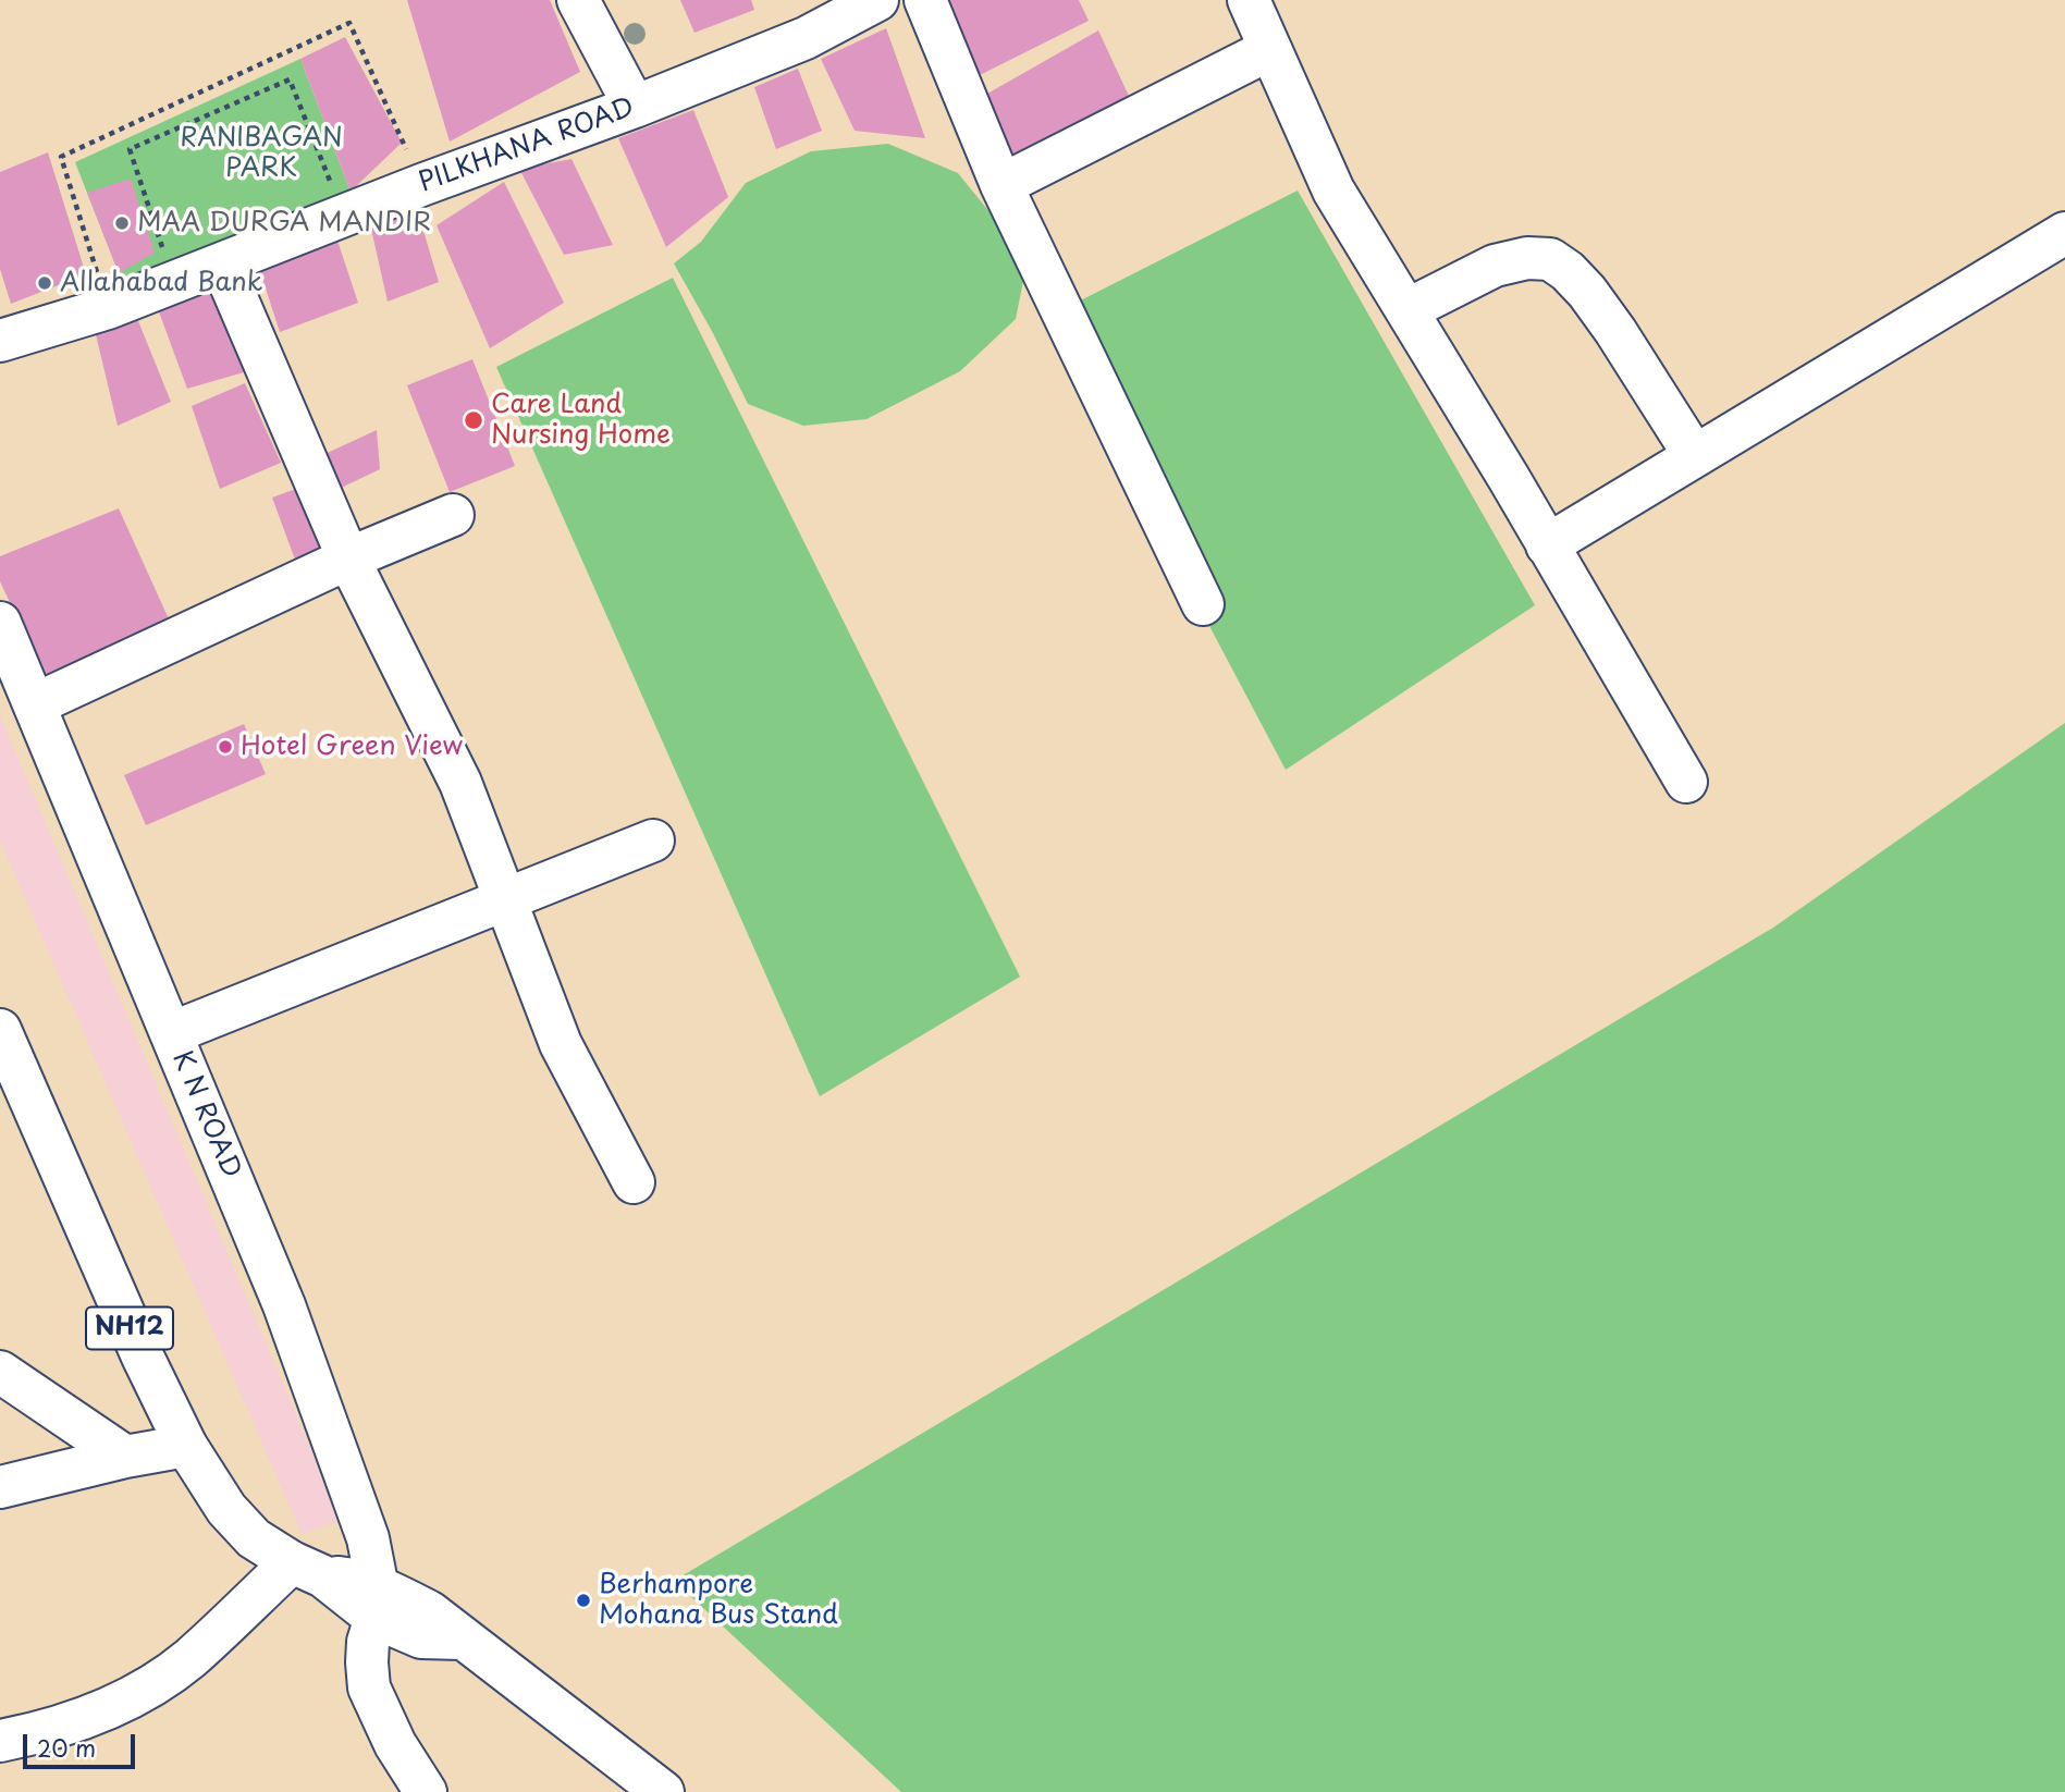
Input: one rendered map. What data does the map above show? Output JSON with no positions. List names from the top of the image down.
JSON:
{
  "streets": {
    "street": ["PILKHANA ROAD", "K N ROAD", "NH12"]
  },
  "crossings": [
    ["K N ROAD", "NH12"]
  ],
  "parks": ["RANIBAGAN PARK"],
  "places": [
    "MAA DURGA MANDIR",
    "Allahabad Bank",
    "Care Land Nursing Home",
    "Hotel Green View",
    "Berhampore Mohana Bus Stand"
  ],
  "scale_bar": "20 m"
}
